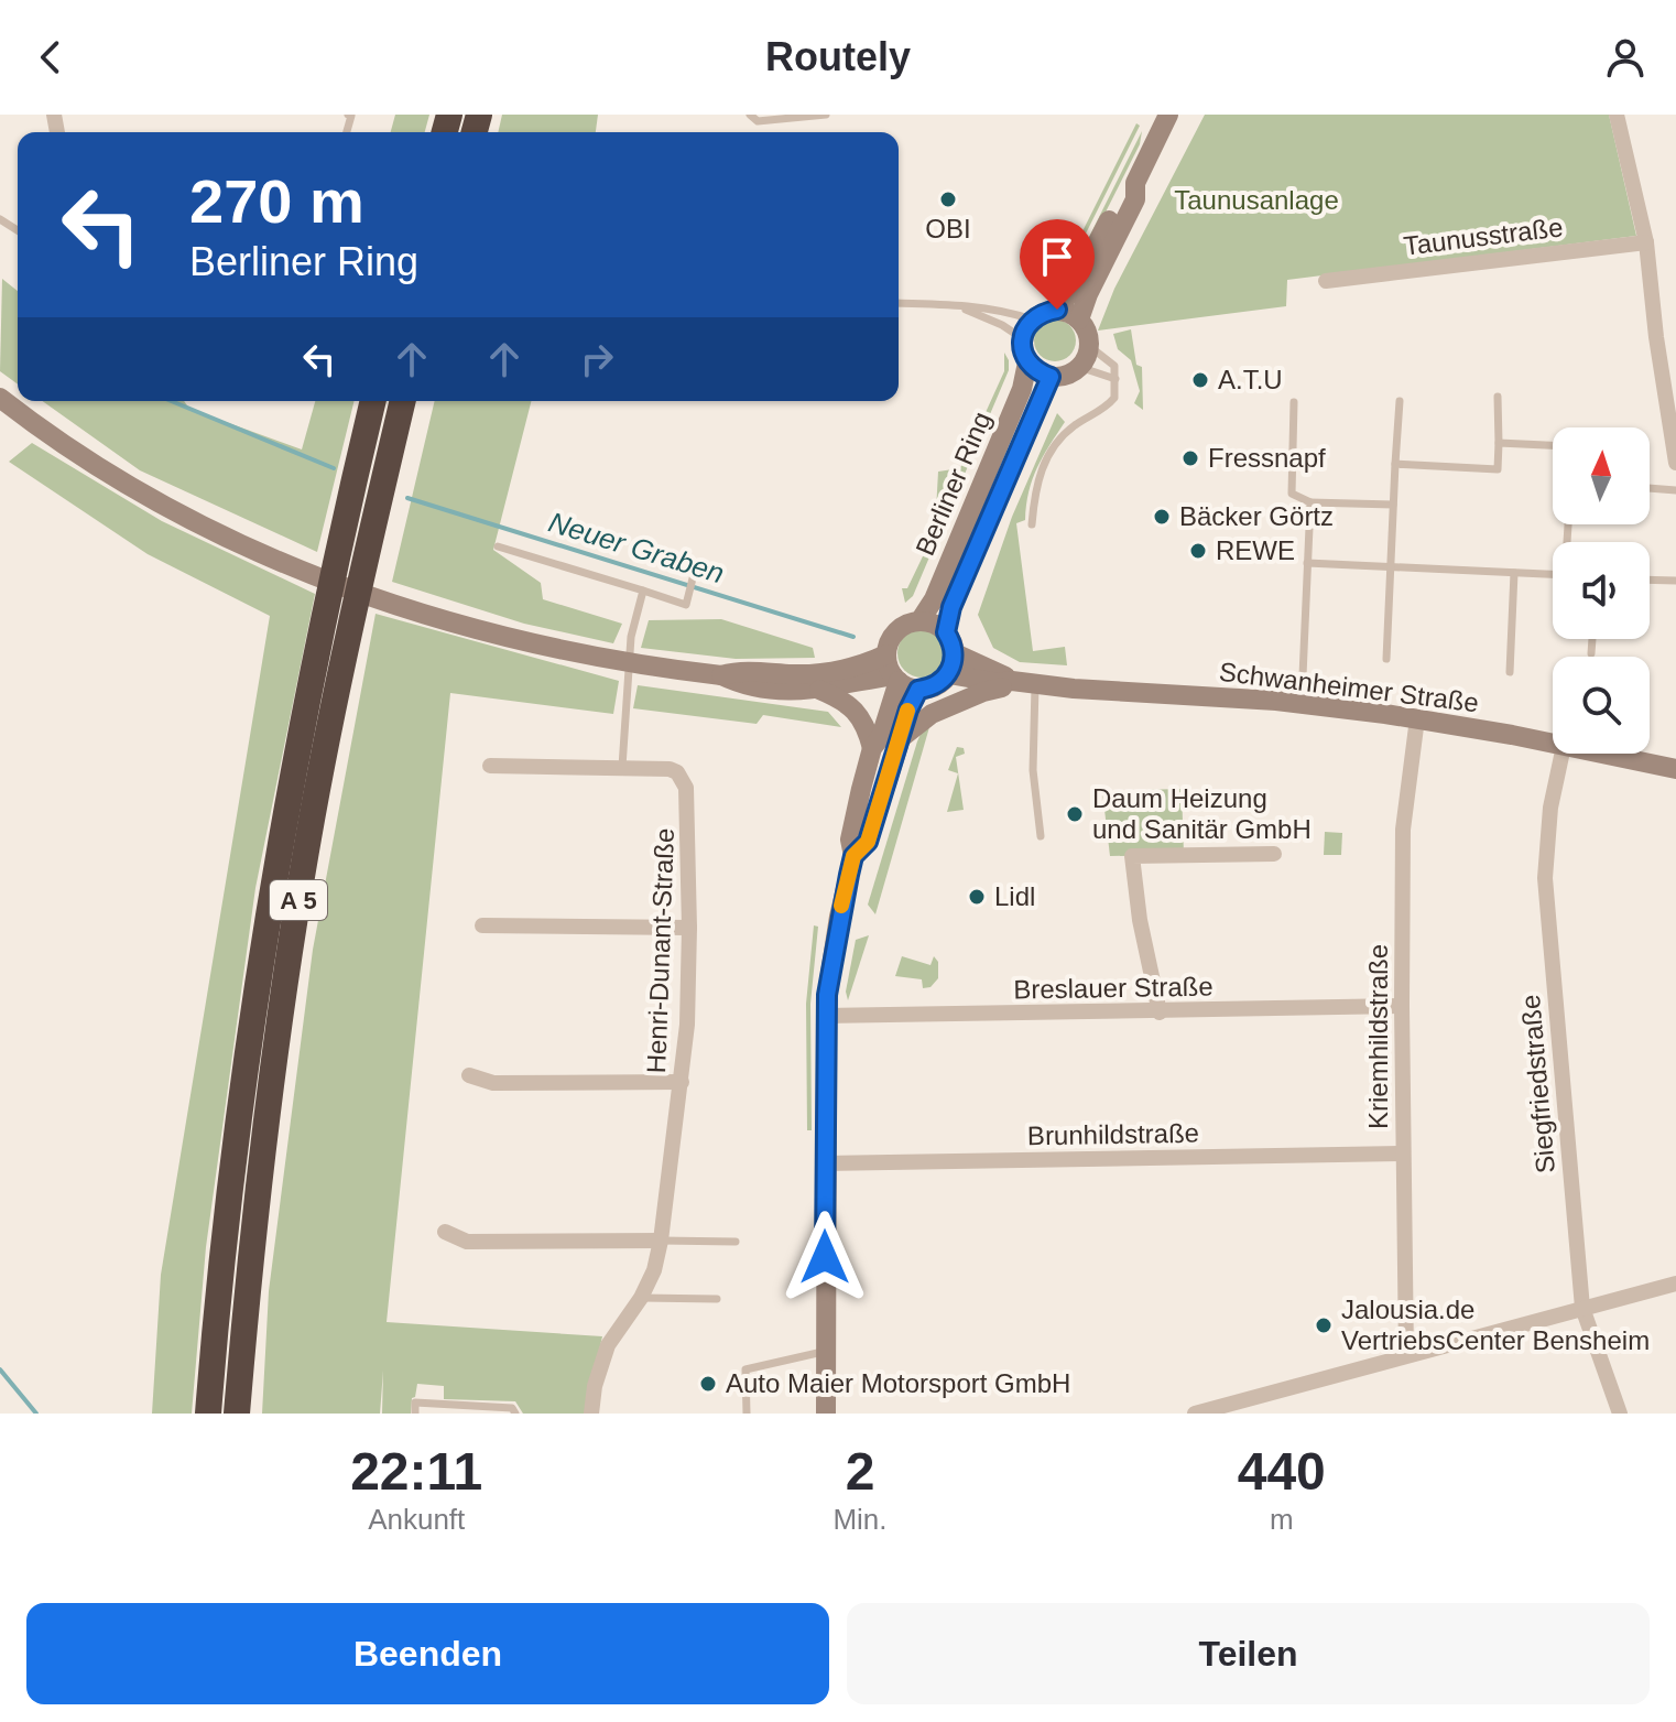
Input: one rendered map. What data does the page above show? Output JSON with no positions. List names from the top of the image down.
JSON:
{
  "streets": {
    "highway": ["A 5"],
    "main road": ["Berliner Ring", "Schwanheimer Straße"],
    "street": [
      "Taunusstraße",
      "Henri-Dunant-Straße",
      "Breslauer Straße",
      "Kriemhildstraße",
      "Siegfriedstraße",
      "Brunhildstraße"
    ]
  },
  "crossings": [
    ["Berliner Ring", "Schwanheimer Straße"],
    ["Berliner Ring", "Breslauer Straße"],
    ["Berliner Ring", "Brunhildstraße"],
    ["Schwanheimer Straße", "Kriemhildstraße"],
    ["Breslauer Straße", "Kriemhildstraße"],
    ["Kriemhildstraße", "Brunhildstraße"]
  ],
  "water": ["Neuer Graben"],
  "parks": ["Taunusanlage"],
  "places": [
    "OBI",
    "A.T.U",
    "Fressnapf",
    "Bäcker Görtz",
    "REWE",
    "Daum Heizung und Sanitär GmbH",
    "Lidl",
    "Jalousia.de VertriebsCenter Bensheim",
    "Auto Maier Motorsport GmbH"
  ],
  "north": "top",
  "page": {
    "header": "Routely",
    "turn": ["270 m", "Berliner Ring"],
    "eta": [
      "22:11",
      "Ankunft",
      "2",
      "Min.",
      "440",
      "m"
    ],
    "buttons": ["Beenden", "Teilen"]
  }
}
